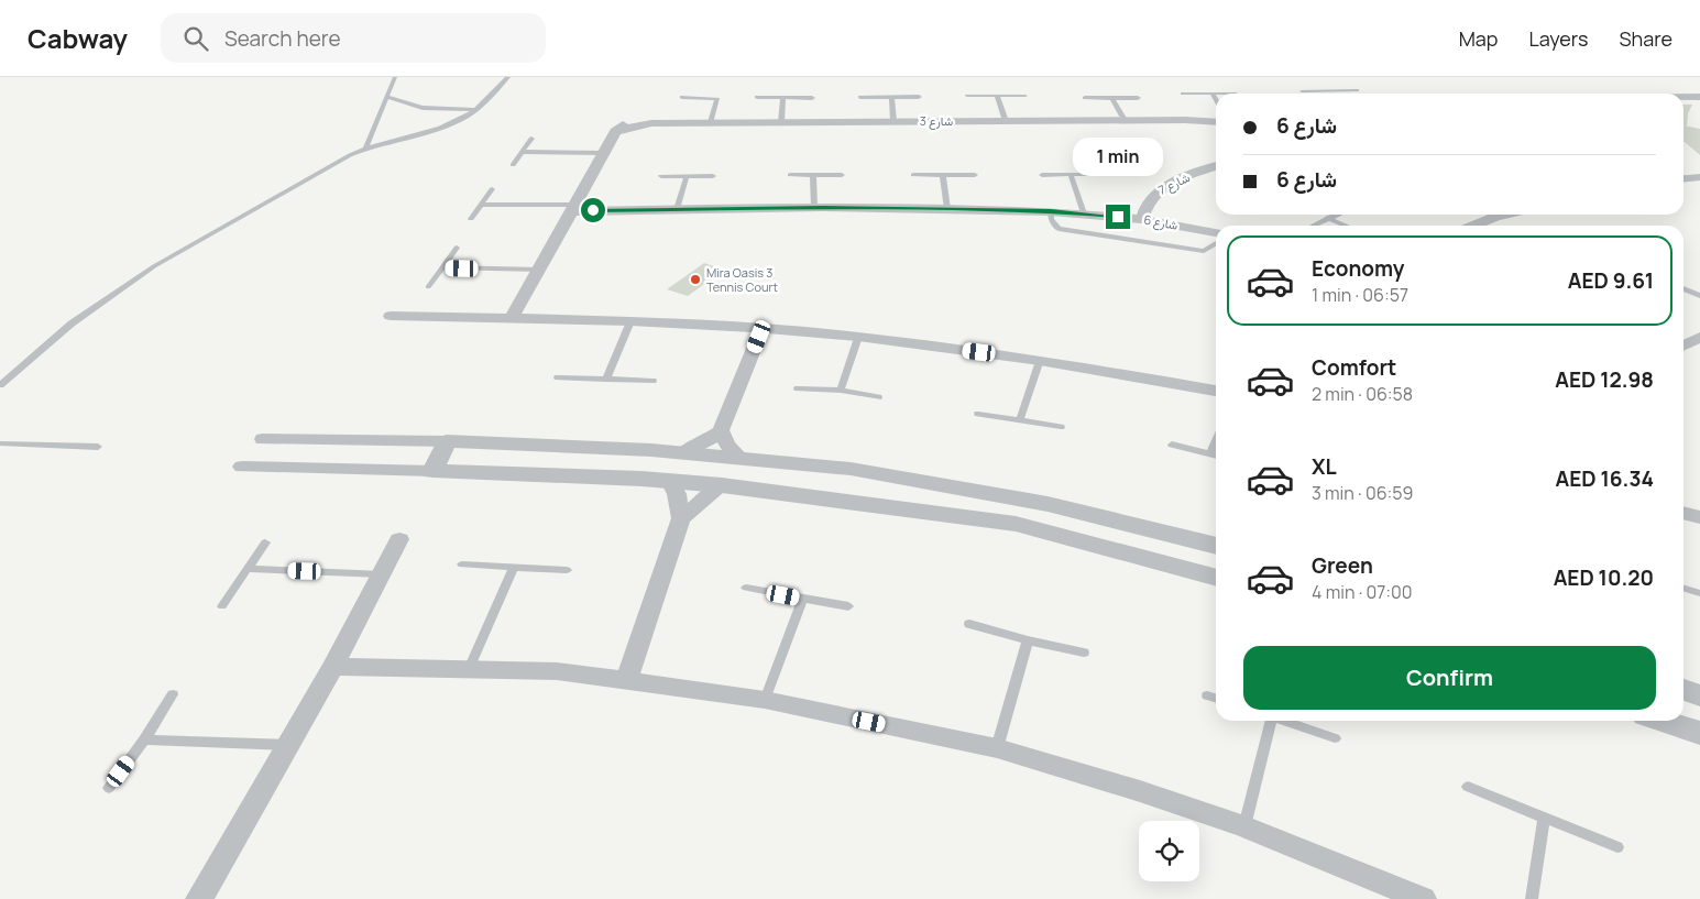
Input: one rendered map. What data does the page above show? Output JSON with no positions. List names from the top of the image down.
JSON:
{
  "streets": {
    "street": ["شارع 3", "شارع 7", "شارع 6"]
  },
  "crossings": [
    ["شارع 7", "شارع 6"]
  ],
  "places": ["Mira Oasis 3 Tennis Court"],
  "page": {
    "header": "Cabway",
    "search": "Search here",
    "nav": ["Map", "Layers", "Share"],
    "banner": ["شارع 6", "شارع 6"],
    "bubble": "1 min",
    "list": [
      {
        "name": "Economy",
        "note": "1 min · 06:57",
        "value": "AED 9.61"
      },
      {
        "name": "Comfort",
        "note": "2 min · 06:58",
        "value": "AED 12.98"
      },
      {
        "name": "XL",
        "note": "3 min · 06:59",
        "value": "AED 16.34"
      },
      {
        "name": "Green",
        "note": "4 min · 07:00",
        "value": "AED 10.20"
      }
    ],
    "buttons": "Confirm"
  }
}
